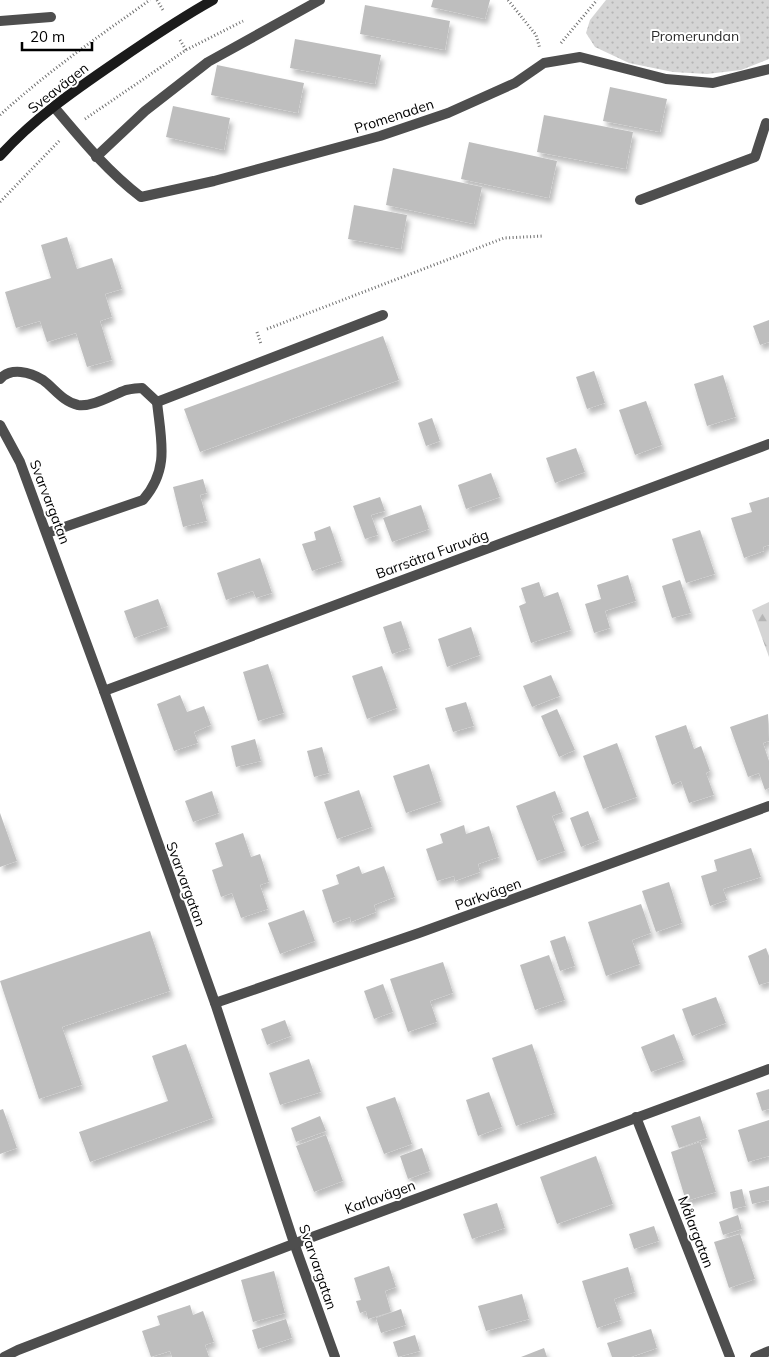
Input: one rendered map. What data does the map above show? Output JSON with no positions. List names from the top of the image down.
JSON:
{
  "streets": {
    "main road": ["Sveavägen"],
    "street": [
      "Promenaden",
      "Svarvargatan",
      "Barrsätra Furuväg",
      "Parkvägen",
      "Karlavägen",
      "Målargatan"
    ]
  },
  "crossings": [
    ["Sveavägen", "Promenaden"],
    ["Svarvargatan", "Barrsätra Furuväg"],
    ["Svarvargatan", "Parkvägen"],
    ["Svarvargatan", "Karlavägen"],
    ["Karlavägen", "Målargatan"]
  ],
  "parks": ["Promerundan"],
  "scale_bar": "20 m"
}
